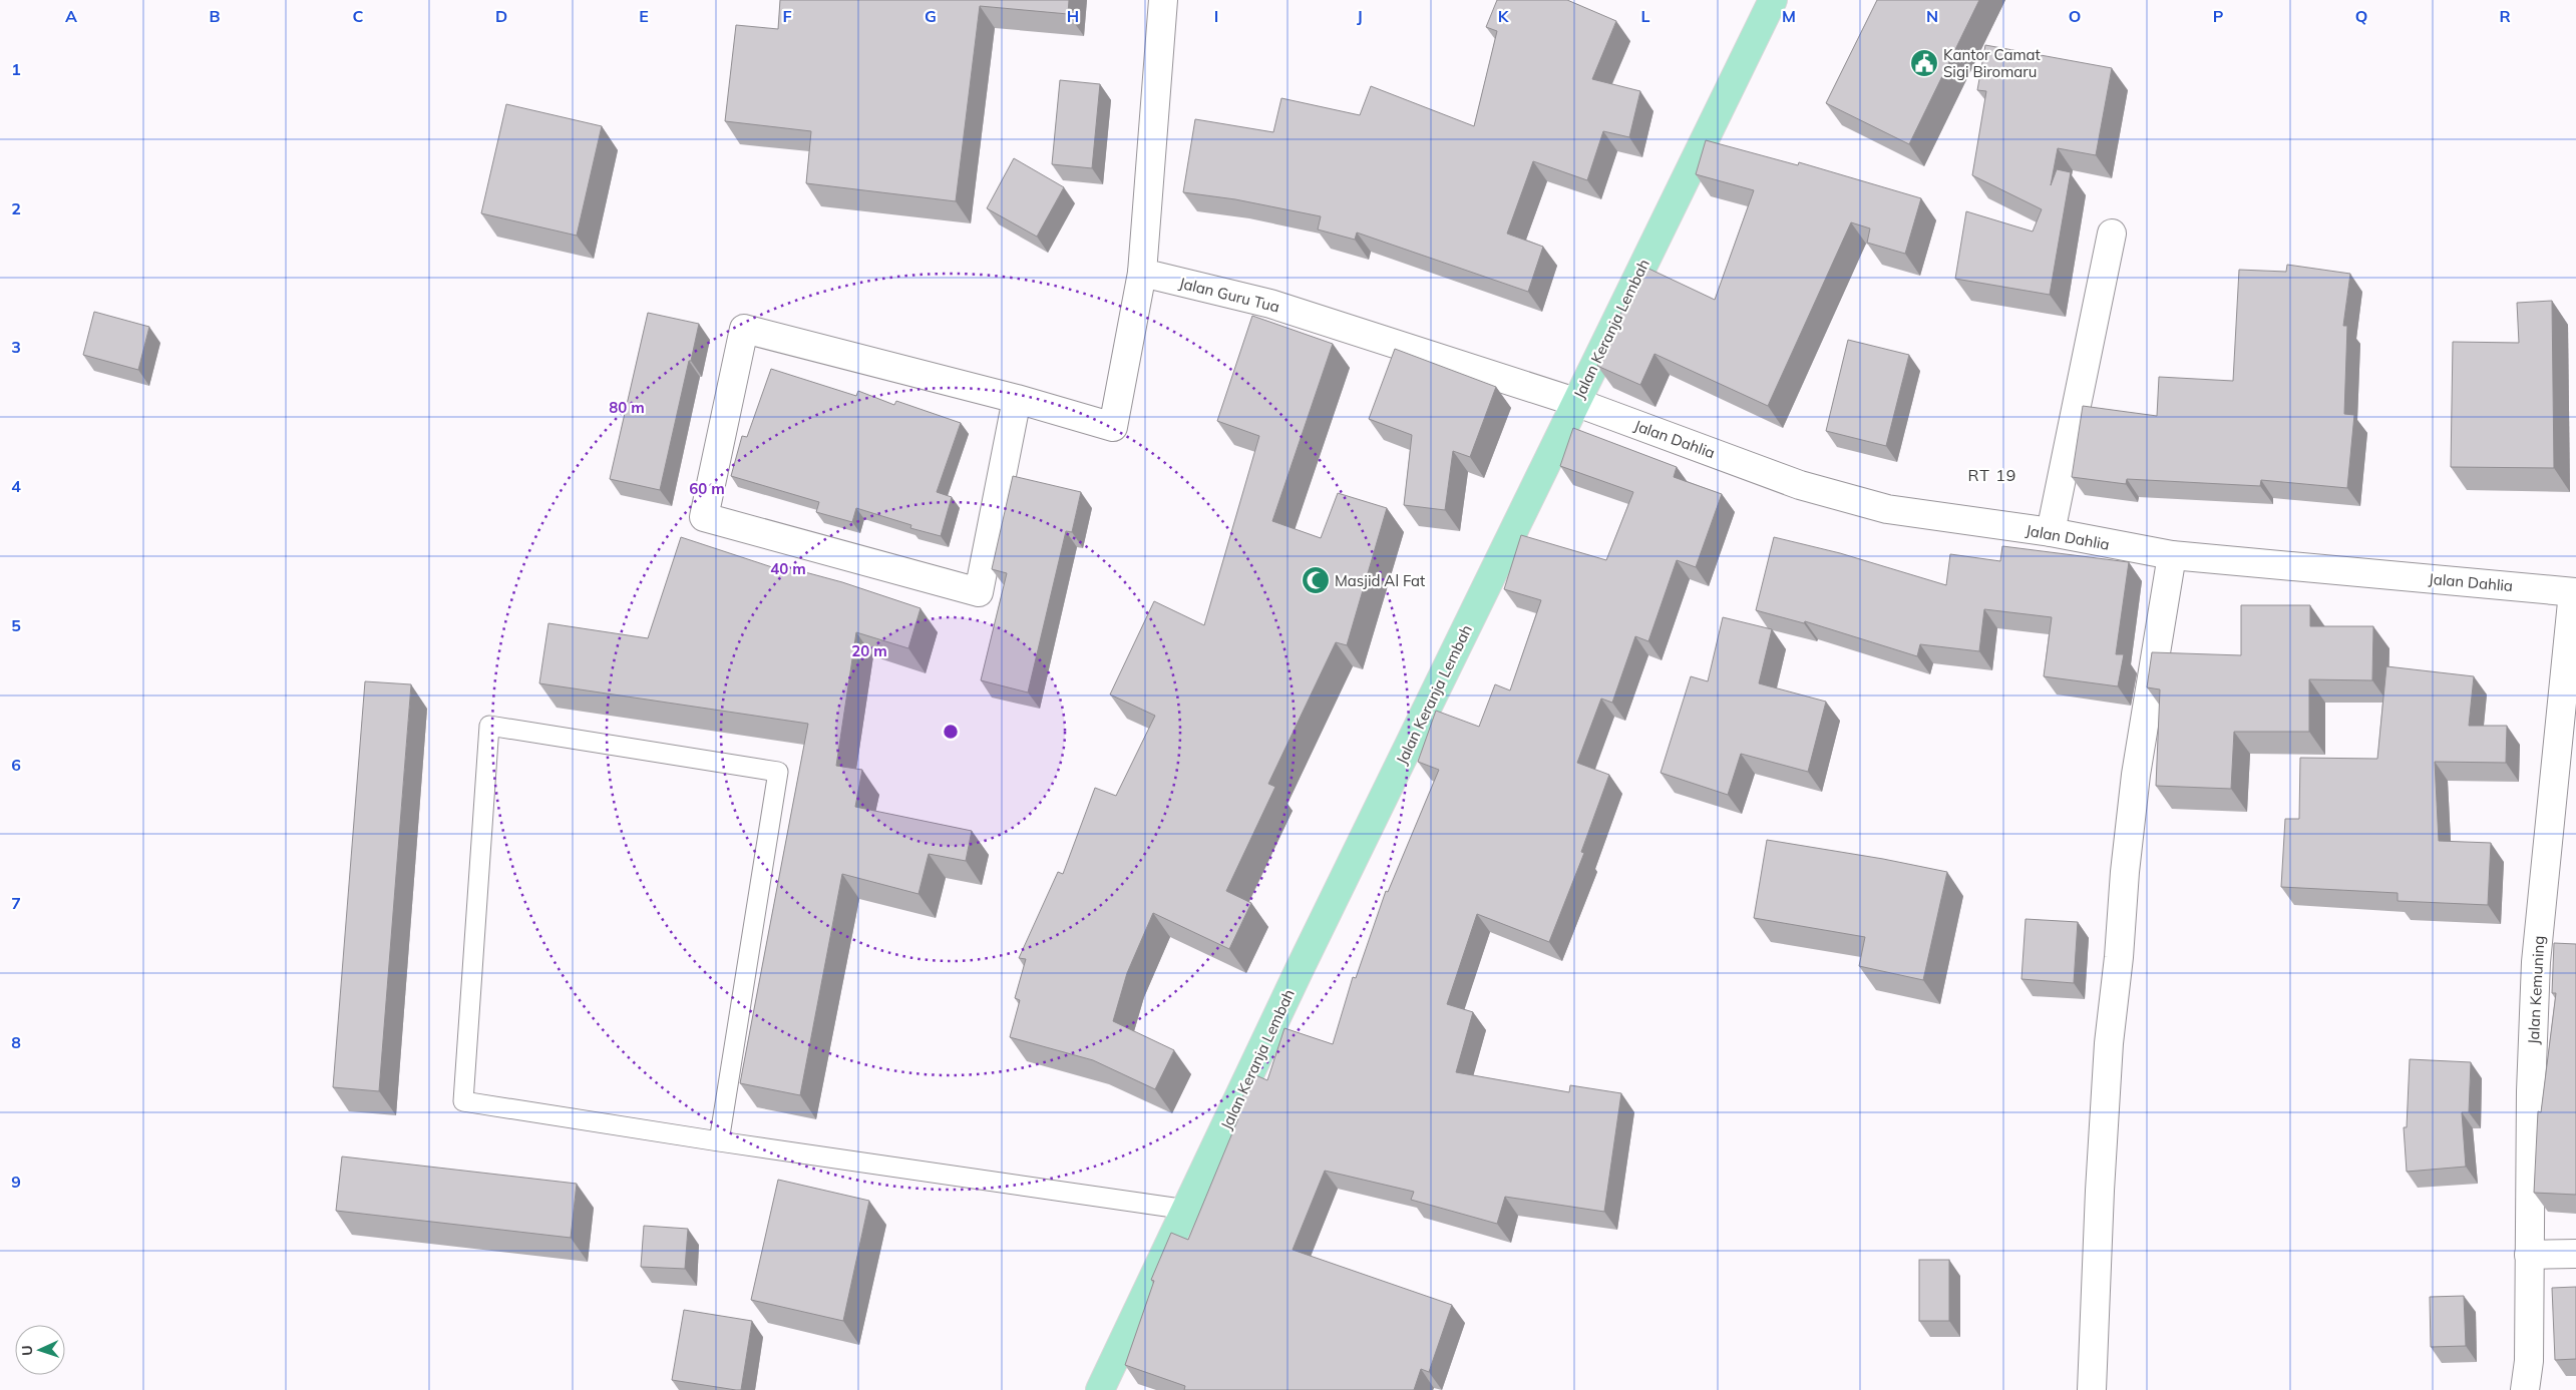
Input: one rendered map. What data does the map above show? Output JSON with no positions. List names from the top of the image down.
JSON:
{
  "streets": {
    "main road": ["Jalan Keranja Lembah"],
    "street": ["Jalan Guru Tua", "Jalan Dahlia", "Jalan Kemuning"]
  },
  "crossings": [
    ["Jalan Guru Tua", "Jalan Keranja Lembah"],
    ["Jalan Guru Tua", "Jalan Dahlia"],
    ["Jalan Keranja Lembah", "Jalan Dahlia"],
    ["Jalan Dahlia", "Jalan Kemuning"]
  ],
  "districts": ["RT 19"],
  "places": {
    "public building": ["Kantor Camat Sigi Biromaru"],
    "mosque": ["Masjid Al Fat"]
  },
  "north": "left",
  "grid": {
    "columns": [
      "A",
      "B",
      "C",
      "D",
      "E",
      "F",
      "G",
      "H",
      "I",
      "J",
      "K",
      "L",
      "M",
      "N",
      "O",
      "P",
      "Q",
      "R"
    ],
    "rows": [
      "1",
      "2",
      "3",
      "4",
      "5",
      "6",
      "7",
      "8",
      "9"
    ]
  },
  "rings": [
    "80 m",
    "60 m",
    "40 m",
    "20 m"
  ]
}
